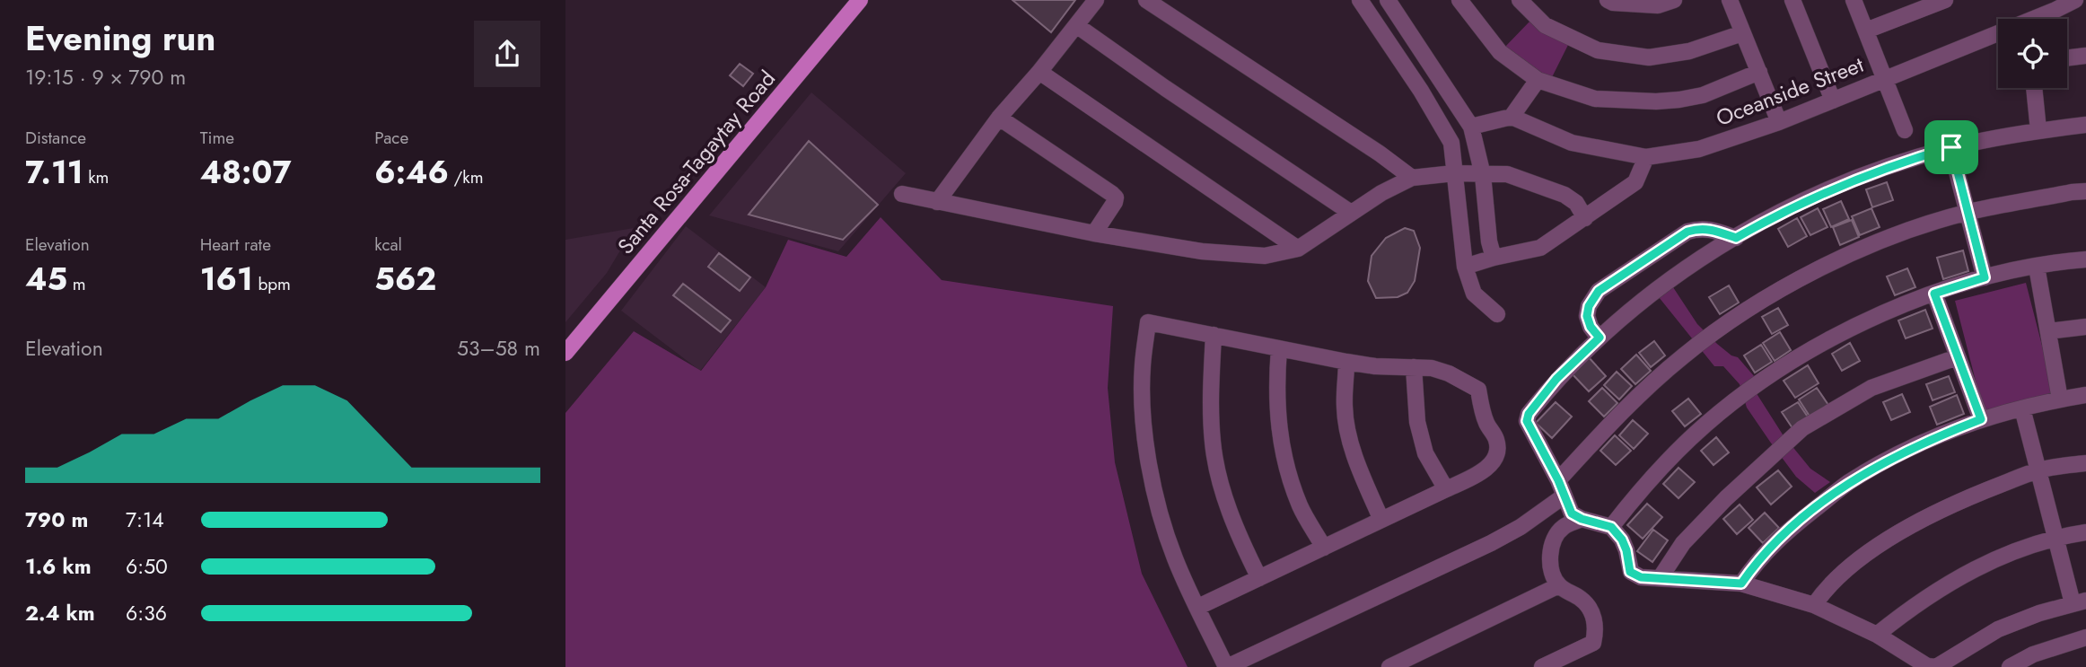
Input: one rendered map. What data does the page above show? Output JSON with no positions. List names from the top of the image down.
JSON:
{
  "streets": {
    "main road": ["Santa Rosa-Tagaytay Road"],
    "street": ["Oceanside Street"]
  },
  "page": {
    "heading": ["Evening run", "19:15 · 9 × 790 m"],
    "stats": [
      ["Distance", "7.11 km"],
      ["Time", "48:07"],
      ["Pace", "6:46 /km"],
      ["Elevation", "45 m"],
      ["Heart rate", "161 bpm"],
      ["kcal", "562"]
    ],
    "chart": ["Elevation", "53–58 m"],
    "list": [
      {
        "name": "790 m",
        "note": "7:14"
      },
      {
        "name": "1.6 km",
        "note": "6:50"
      },
      {
        "name": "2.4 km",
        "note": "6:36"
      }
    ]
  }
}
